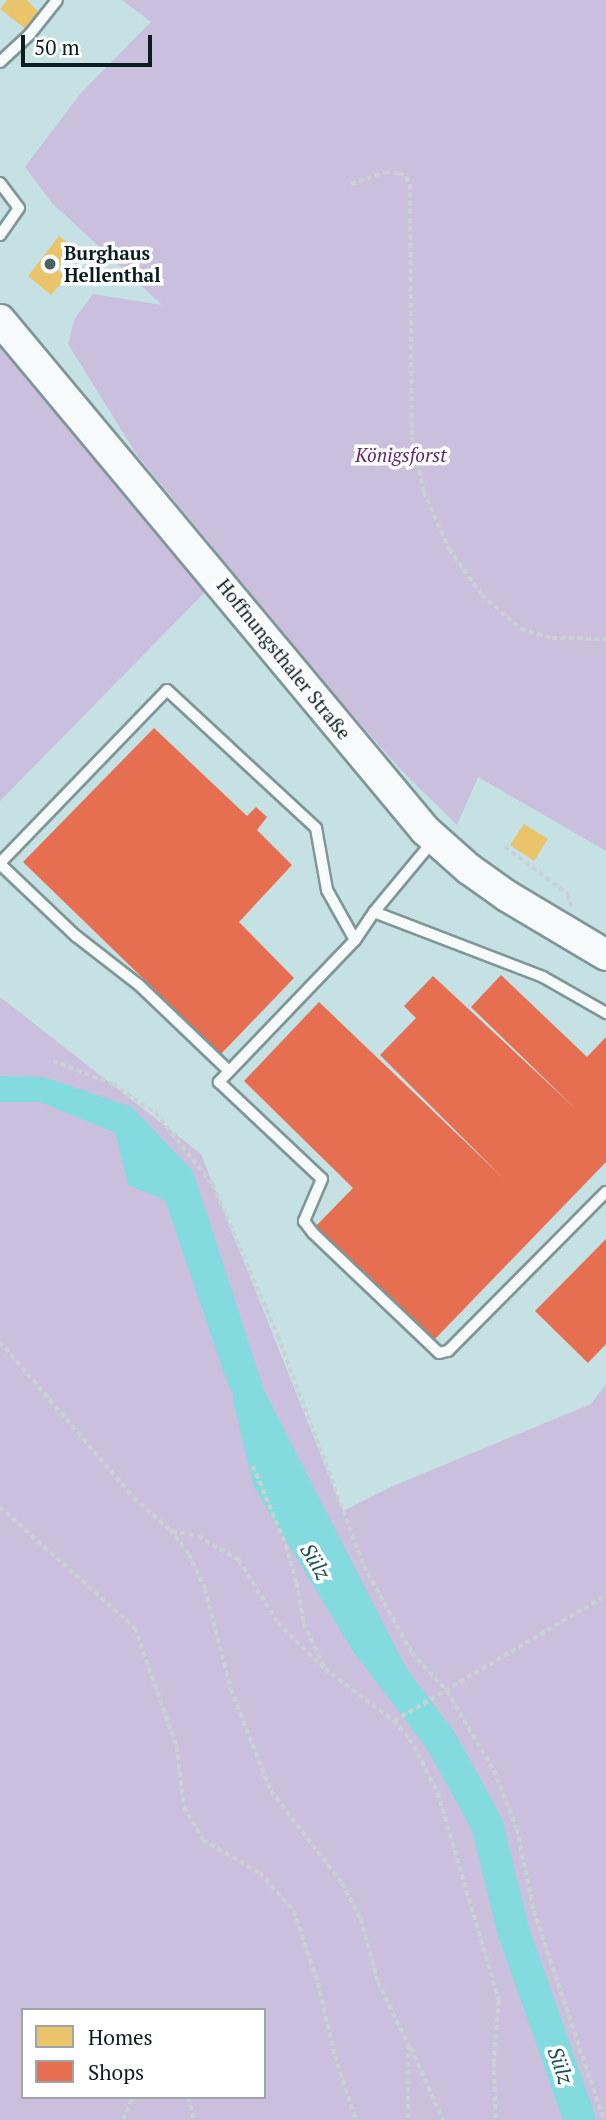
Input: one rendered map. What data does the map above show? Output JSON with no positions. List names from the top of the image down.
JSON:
{
  "streets": {
    "main road": ["Hoffnungsthaler Straße"]
  },
  "water": ["Sülz"],
  "parks": ["Königsforst"],
  "places": ["Burghaus Hellenthal"],
  "legend": ["Homes", "Shops"],
  "scale_bar": "50 m"
}
